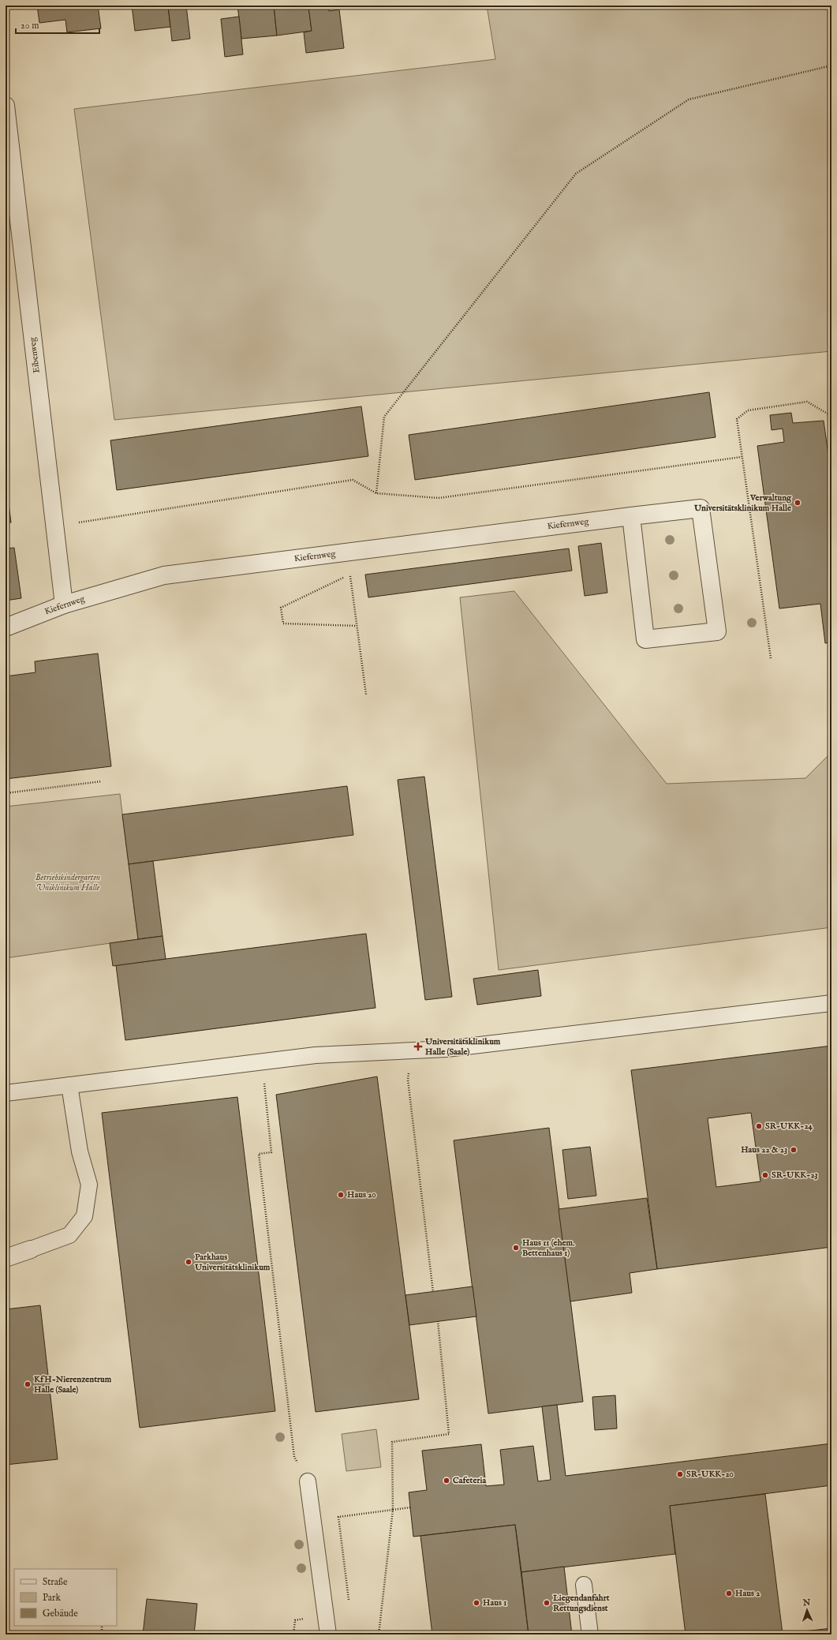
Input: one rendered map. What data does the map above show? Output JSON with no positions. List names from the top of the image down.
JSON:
{
  "streets": {
    "street": ["Eibenweg", "Kiefernweg"]
  },
  "crossings": [
    ["Eibenweg", "Kiefernweg"]
  ],
  "parks": ["Betriebskindergarten Uniklinikum Halle"],
  "places": {
    "other": [
      "Verwaltung Universitätsklinikum Halle",
      "SR-UKK-24",
      "Haus 22 & 23",
      "SR-UKK-23",
      "Haus 20",
      "Haus 11 (ehem. Bettenhaus 1)",
      "Parkhaus Universitätsklinikum",
      "KfH-Nierenzentrum Halle (Saale)",
      "SR-UKK-20",
      "Cafeteria",
      "Haus 2",
      "Haus 1",
      "Liegendanfahrt Rettungsdienst"
    ],
    "health": ["Universitätsklinikum Halle (Saale)"]
  },
  "legend": ["Straße", "Park", "Gebäude"],
  "scale_bar": "20 m",
  "north": "top"
}
